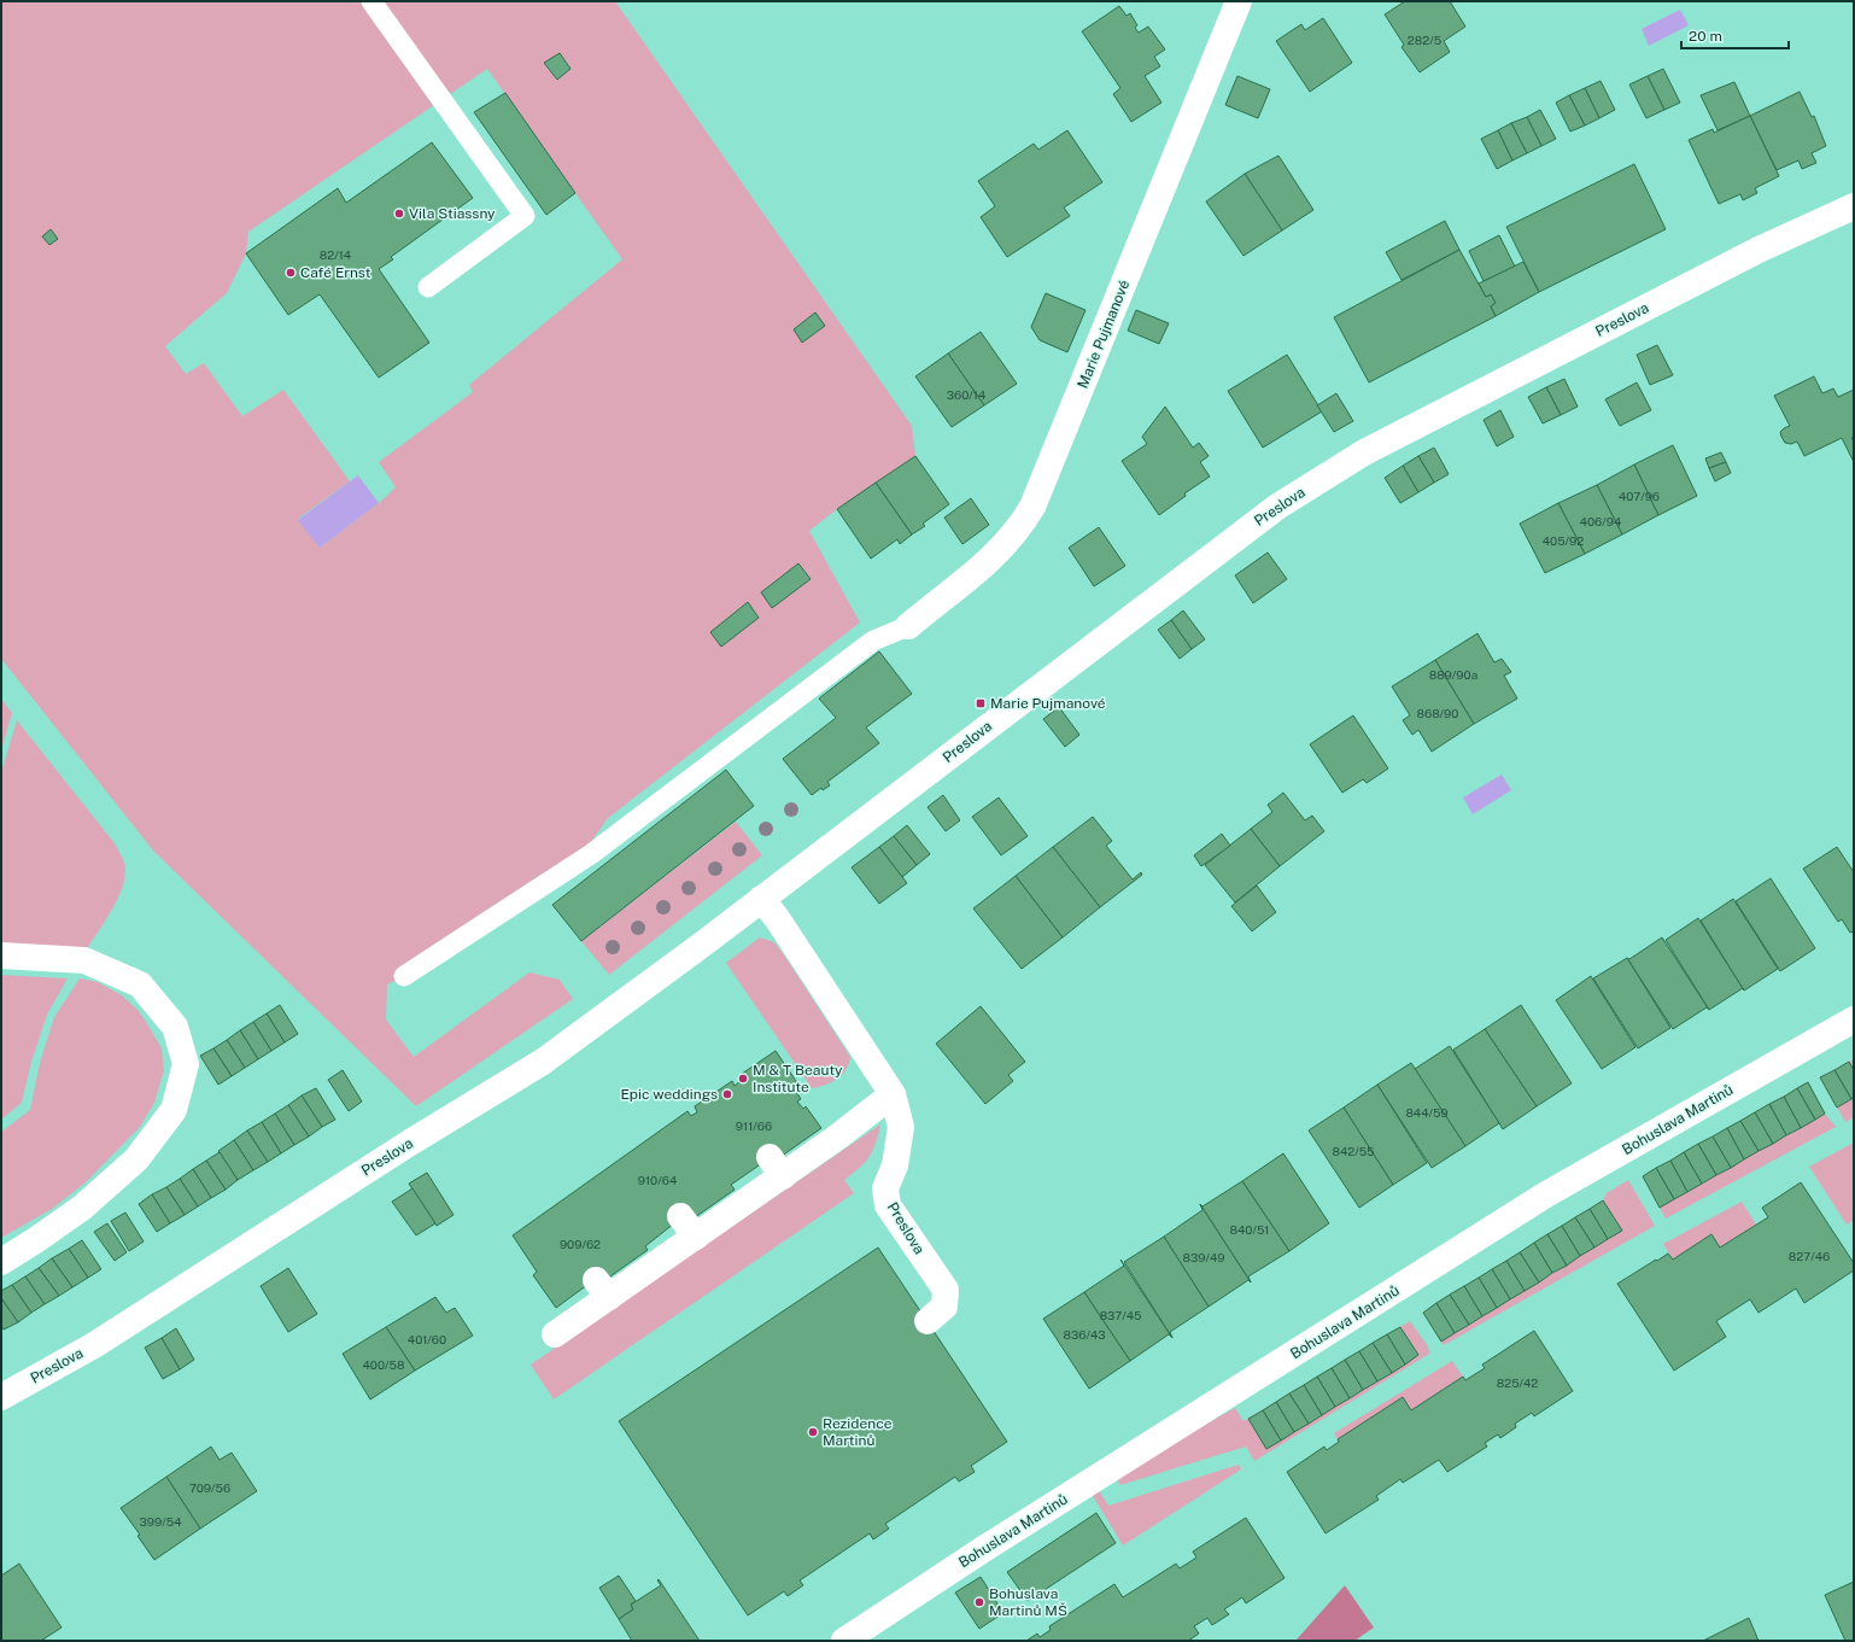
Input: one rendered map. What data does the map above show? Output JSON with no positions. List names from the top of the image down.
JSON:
{
  "streets": {
    "street": ["Preslova", "Marie Pujmanové", "Bohuslava Martinů"]
  },
  "places": {
    "other": [
      "Vila Stiassny",
      "Café Ernst",
      "M & T Beauty Institute",
      "Epic weddings",
      "Rezidence Martinů",
      "Bohuslava Martinů MŠ"
    ],
    "transit": ["Marie Pujmanové"]
  },
  "house_numbers": [
    "282/5",
    "82/14",
    "360/14",
    "407/96",
    "406/94",
    "405/92",
    "889/90a",
    "868/90",
    "844/59",
    "911/66",
    "842/55",
    "910/64",
    "840/51",
    "909/62",
    "827/46",
    "839/49",
    "837/45",
    "836/43",
    "401/60",
    "400/58",
    "825/42",
    "709/56",
    "399/54"
  ],
  "scale_bar": "20 m"
}
